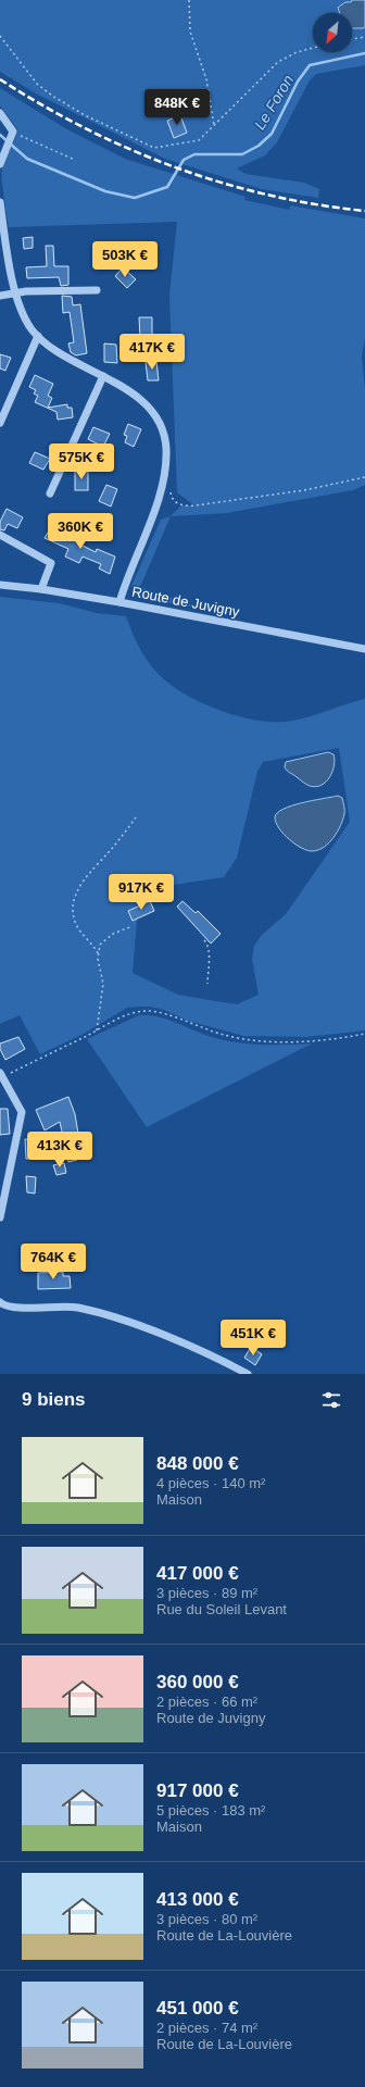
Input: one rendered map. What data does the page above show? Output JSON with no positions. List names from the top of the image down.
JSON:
{
  "streets": {
    "street": ["Route de Juvigny"]
  },
  "water": ["Le Foron"],
  "north": "bottom left",
  "page": {
    "price": [
      "848K €",
      "503K €",
      "417K €",
      "575K €",
      "360K €",
      "917K €",
      "413K €",
      "764K €",
      "451K €"
    ],
    "heading": "9 biens",
    "list": [
      {
        "name": "848 000 €",
        "note": "4 pièces · 140 m² · Maison"
      },
      {
        "name": "417 000 €",
        "note": "3 pièces · 89 m² · Rue du Soleil Levant"
      },
      {
        "name": "360 000 €",
        "note": "2 pièces · 66 m² · Route de Juvigny"
      },
      {
        "name": "917 000 €",
        "note": "5 pièces · 183 m² · Maison"
      },
      {
        "name": "413 000 €",
        "note": "3 pièces · 80 m² · Route de La-Louvière"
      },
      {
        "name": "451 000 €",
        "note": "2 pièces · 74 m² · Route de La-Louvière"
      }
    ]
  }
}
